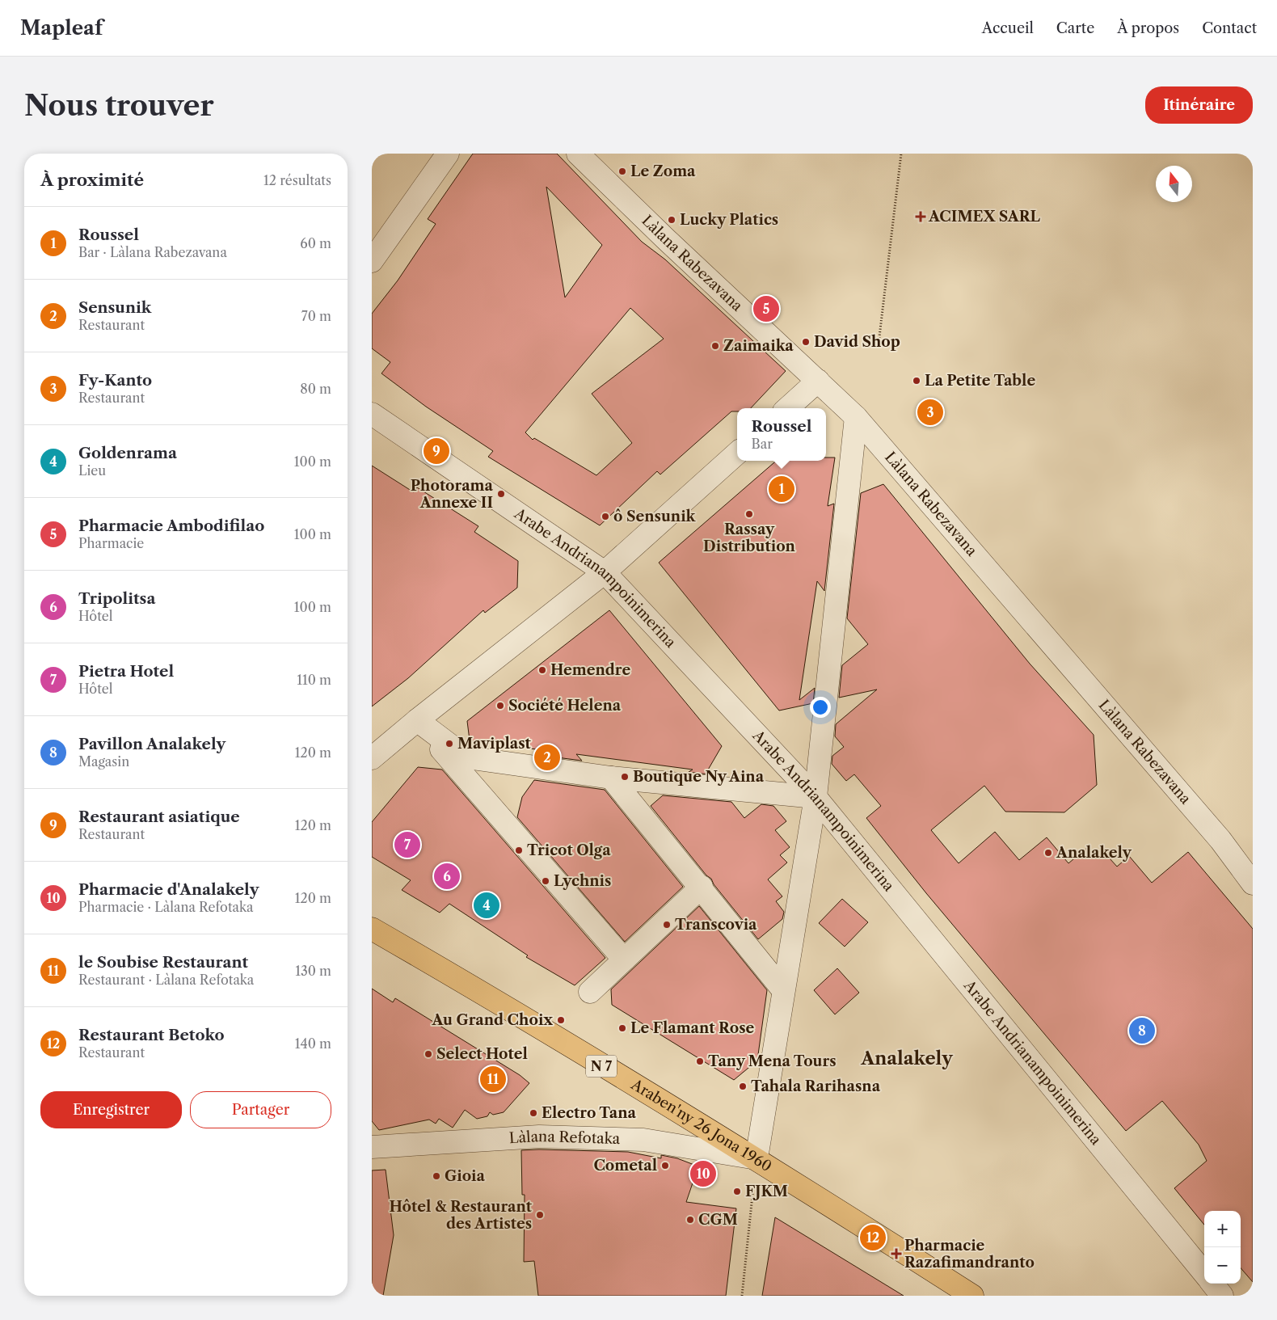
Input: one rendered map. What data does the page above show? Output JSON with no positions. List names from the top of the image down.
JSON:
{
  "streets": {
    "main road": ["N 7", "Araben'ny 26 Jona 1960"],
    "street": ["Làlana Rabezavana", "Arabe Andrianampoinimerina", "Làlana Refotaka"]
  },
  "crossings": [
    ["Araben'ny 26 Jona 1960", "Làlana Refotaka"]
  ],
  "districts": ["Analakely"],
  "places": {
    "other": [
      "Le Zoma",
      "Lucky Platics",
      "David Shop",
      "Zaimaika",
      "La Petite Table",
      "Photorama Annexe II",
      "Rassay Distribution",
      "ô Sensunik",
      "Hemendre",
      "Société Helena",
      "Maviplast",
      "Boutique Ny Aina",
      "Tricot Olga",
      "Analakely",
      "Lychnis",
      "Transcovia",
      "Au Grand Choix",
      "Le Flamant Rose",
      "Select Hotel",
      "Tany Mena Tours",
      "Tahala Rarihasna",
      "Electro Tana",
      "Cometal",
      "Gioia",
      "FJKM",
      "Hôtel & Restaurant des Artistes",
      "CGM"
    ],
    "health": ["ACIMEX SARL", "Pharmacie Razafimandranto"]
  },
  "north": "top",
  "page": {
    "header": "Mapleaf",
    "nav": [
      "Accueil",
      "Carte",
      "À propos",
      "Contact"
    ],
    "buttons": [
      "Itinéraire",
      ["Enregistrer", "Partager"]
    ],
    "title": "Nous trouver",
    "heading": ["À proximité", "12 résultats"],
    "list": [
      {
        "mark": "1",
        "name": "Roussel",
        "note": "Bar · Làlana Rabezavana",
        "value": "60 m"
      },
      {
        "mark": "2",
        "name": "Sensunik",
        "note": "Restaurant",
        "value": "70 m"
      },
      {
        "mark": "3",
        "name": "Fy-Kanto",
        "note": "Restaurant",
        "value": "80 m"
      },
      {
        "mark": "4",
        "name": "Goldenrama",
        "note": "Lieu",
        "value": "100 m"
      },
      {
        "mark": "5",
        "name": "Pharmacie Ambodifilao",
        "note": "Pharmacie",
        "value": "100 m"
      },
      {
        "mark": "6",
        "name": "Tripolitsa",
        "note": "Hôtel",
        "value": "100 m"
      },
      {
        "mark": "7",
        "name": "Pietra Hotel",
        "note": "Hôtel",
        "value": "110 m"
      },
      {
        "mark": "8",
        "name": "Pavillon Analakely",
        "note": "Magasin",
        "value": "120 m"
      },
      {
        "mark": "9",
        "name": "Restaurant asiatique",
        "note": "Restaurant",
        "value": "120 m"
      },
      {
        "mark": "10",
        "name": "Pharmacie d'Analakely",
        "note": "Pharmacie · Làlana Refotaka",
        "value": "120 m"
      },
      {
        "mark": "11",
        "name": "le Soubise Restaurant",
        "note": "Restaurant · Làlana Refotaka",
        "value": "130 m"
      },
      {
        "mark": "12",
        "name": "Restaurant Betoko",
        "note": "Restaurant",
        "value": "140 m"
      }
    ],
    "pins": [
      "5",
      "3",
      "9",
      "1",
      "2",
      "7",
      "6",
      "4",
      "8",
      "11",
      "10",
      "12"
    ],
    "popup": ["Roussel", "Bar"],
    "map_buttons": ["+", "−"]
  }
}
